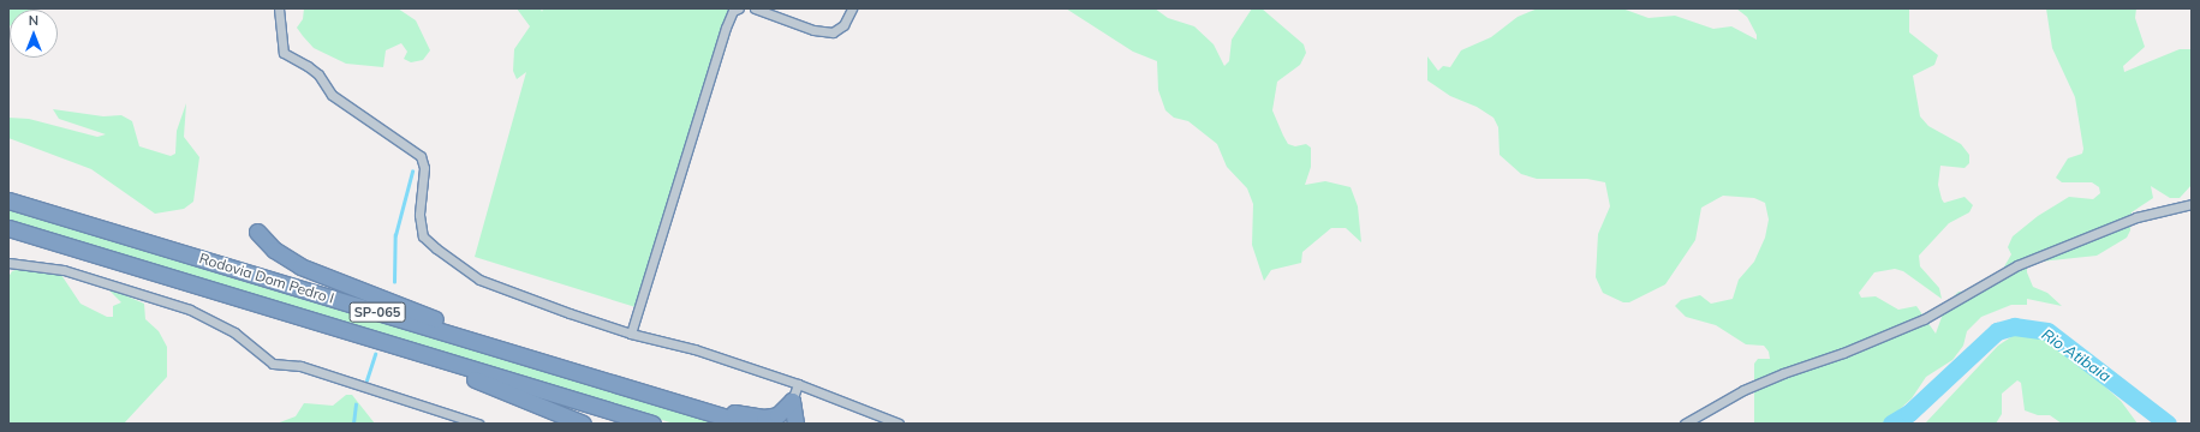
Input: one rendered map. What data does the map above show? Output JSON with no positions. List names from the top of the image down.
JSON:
{
  "streets": {
    "highway": ["Rodovia Dom Pedro I", "SP-065"]
  },
  "water": ["Rio Atibaia"],
  "north": "top"
}
